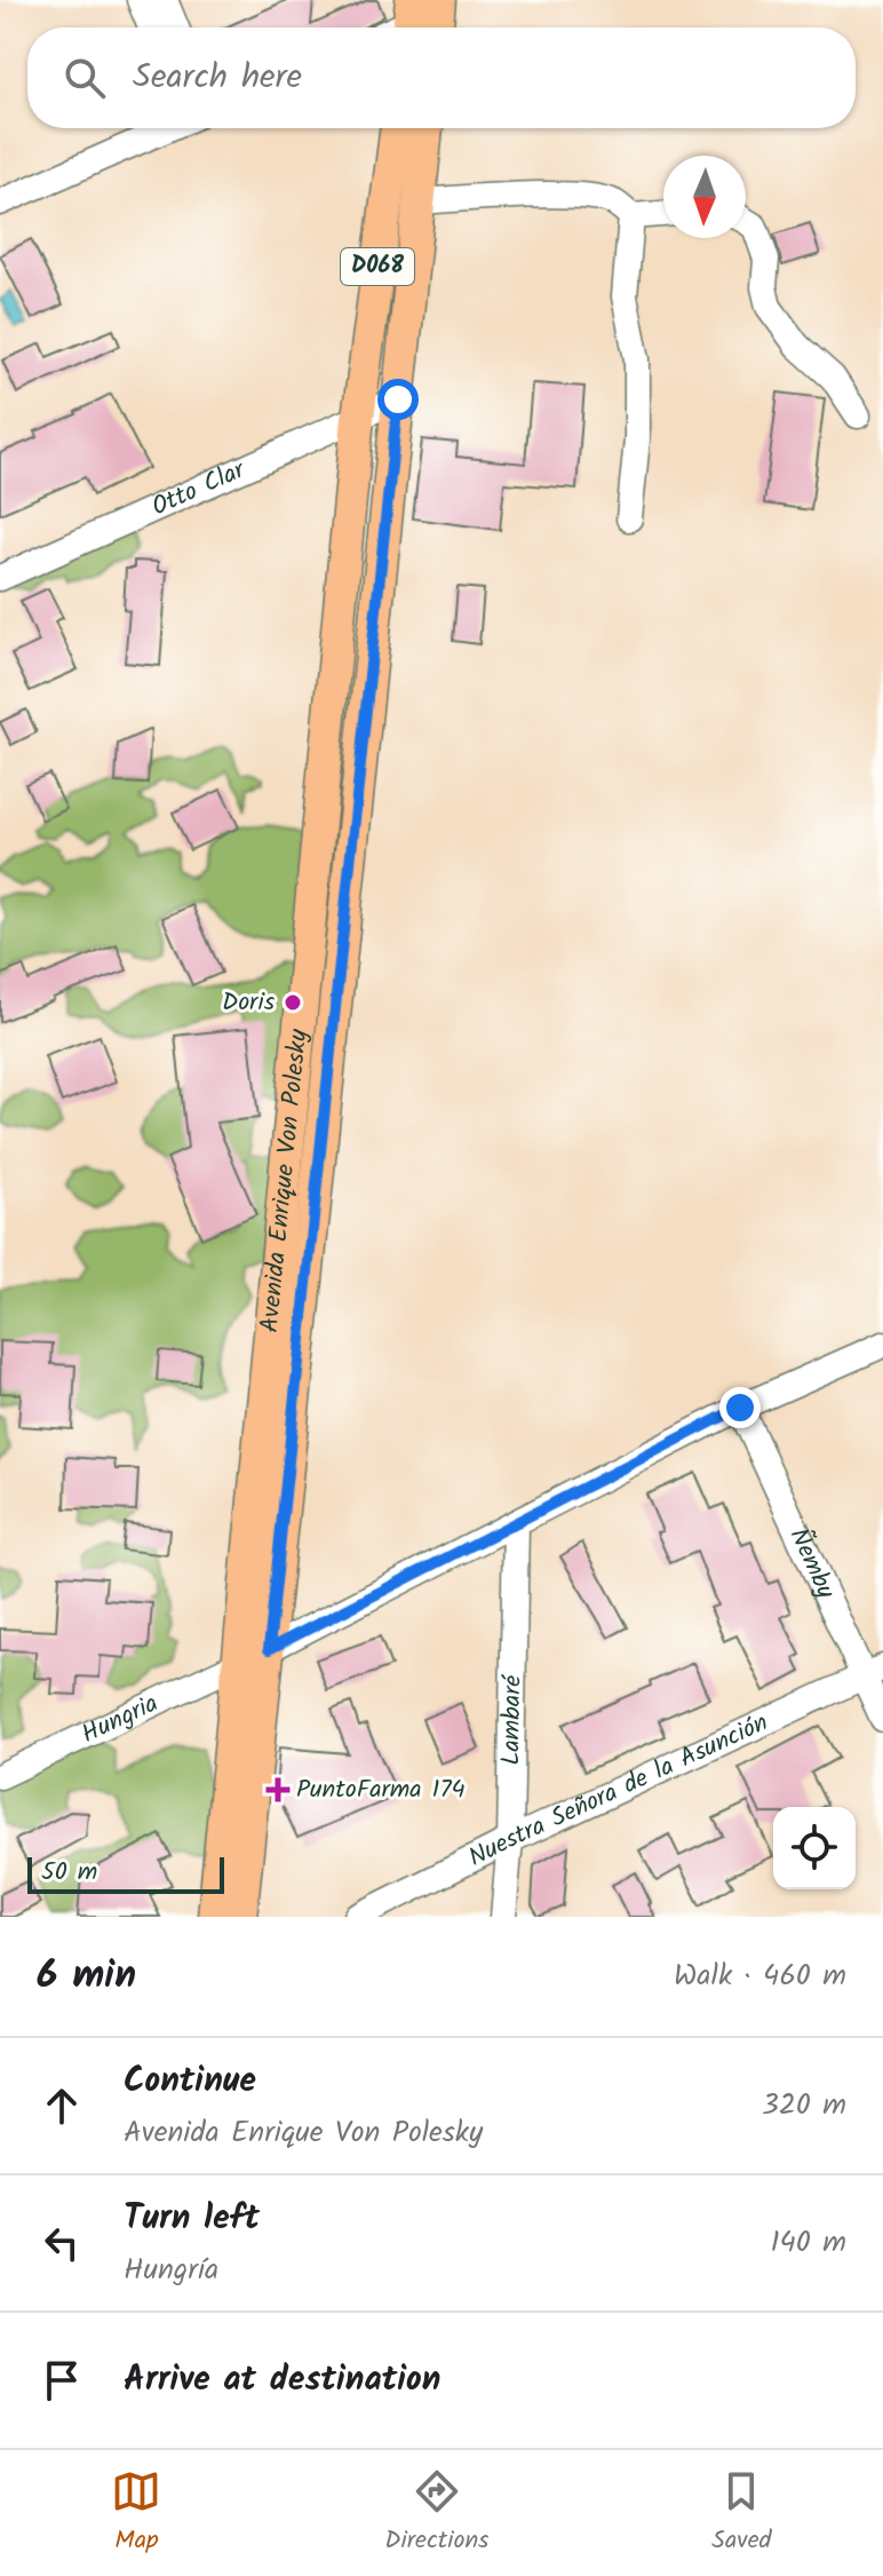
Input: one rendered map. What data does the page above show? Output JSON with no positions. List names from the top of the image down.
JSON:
{
  "streets": {
    "main road": ["D068", "Avenida Enrique Von Polesky"],
    "street": [
      "Otto Clar",
      "Ñemby",
      "Hungria",
      "Lambaré",
      "Nuestra Señora de la Asunción"
    ]
  },
  "crossings": [
    ["Otto Clar", "Avenida Enrique Von Polesky"],
    ["Avenida Enrique Von Polesky", "Hungria"],
    ["Ñemby", "Hungria"],
    ["Ñemby", "Nuestra Señora de la Asunción"],
    ["Hungria", "Lambaré"],
    ["Lambaré", "Nuestra Señora de la Asunción"]
  ],
  "places": {
    "other": ["Doris"],
    "health": ["PuntoFarma 174"]
  },
  "scale_bar": "50 m",
  "north": "bottom",
  "page": {
    "search": "Search here",
    "scale": "50 m",
    "heading": ["6 min", "Walk · 460 m"],
    "list": [
      ["Continue", "Avenida Enrique Von Polesky", "320 m"],
      ["Turn left", "Hungría", "140 m"],
      "Arrive at destination"
    ],
    "nav": ["Map", "Directions", "Saved"]
  }
}
